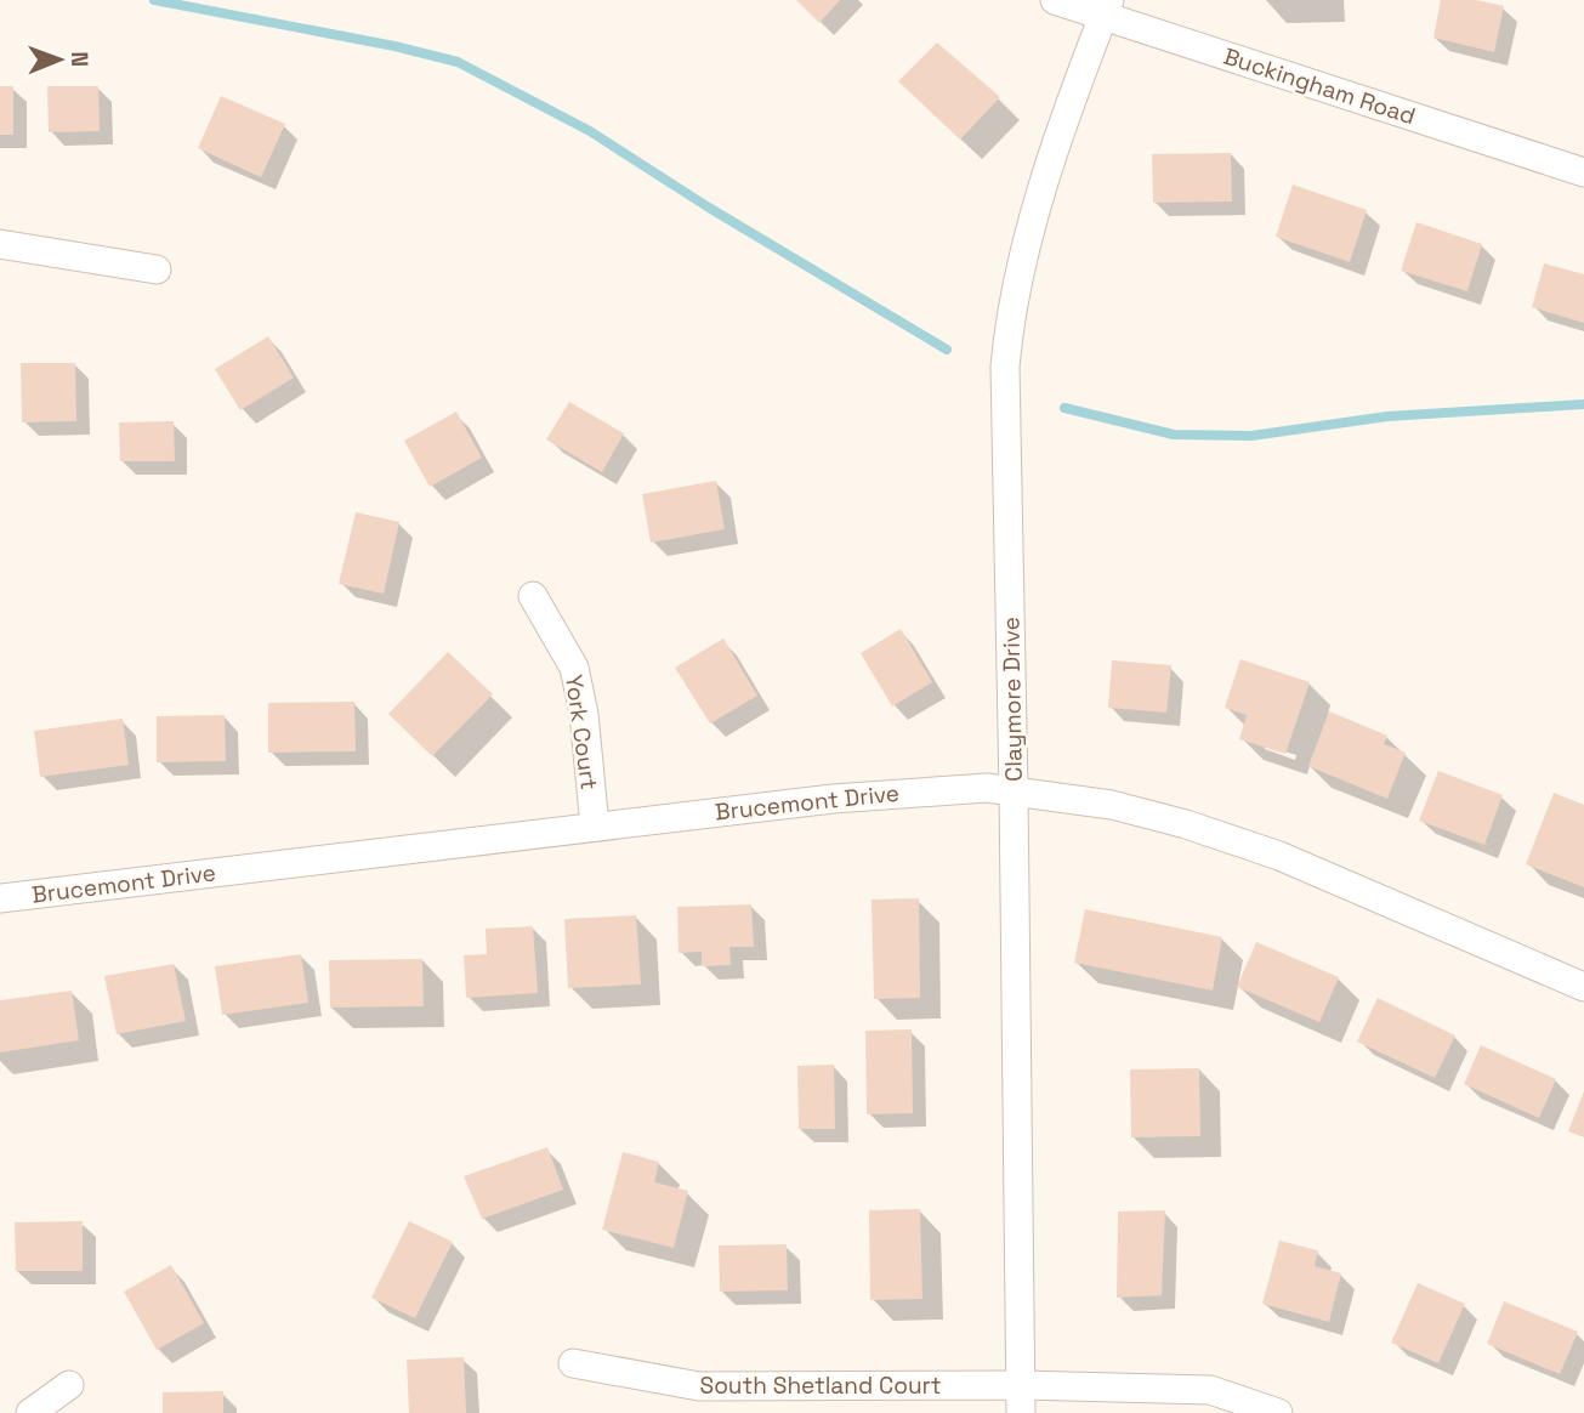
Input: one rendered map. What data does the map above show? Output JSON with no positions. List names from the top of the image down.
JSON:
{
  "streets": {
    "street": [
      "Buckingham Road",
      "Claymore Drive",
      "York Court",
      "Brucemont Drive",
      "South Shetland Court"
    ]
  },
  "crossings": [
    ["Buckingham Road", "Claymore Drive"],
    ["Claymore Drive", "Brucemont Drive"],
    ["Claymore Drive", "South Shetland Court"],
    ["York Court", "Brucemont Drive"]
  ],
  "north": "right"
}
